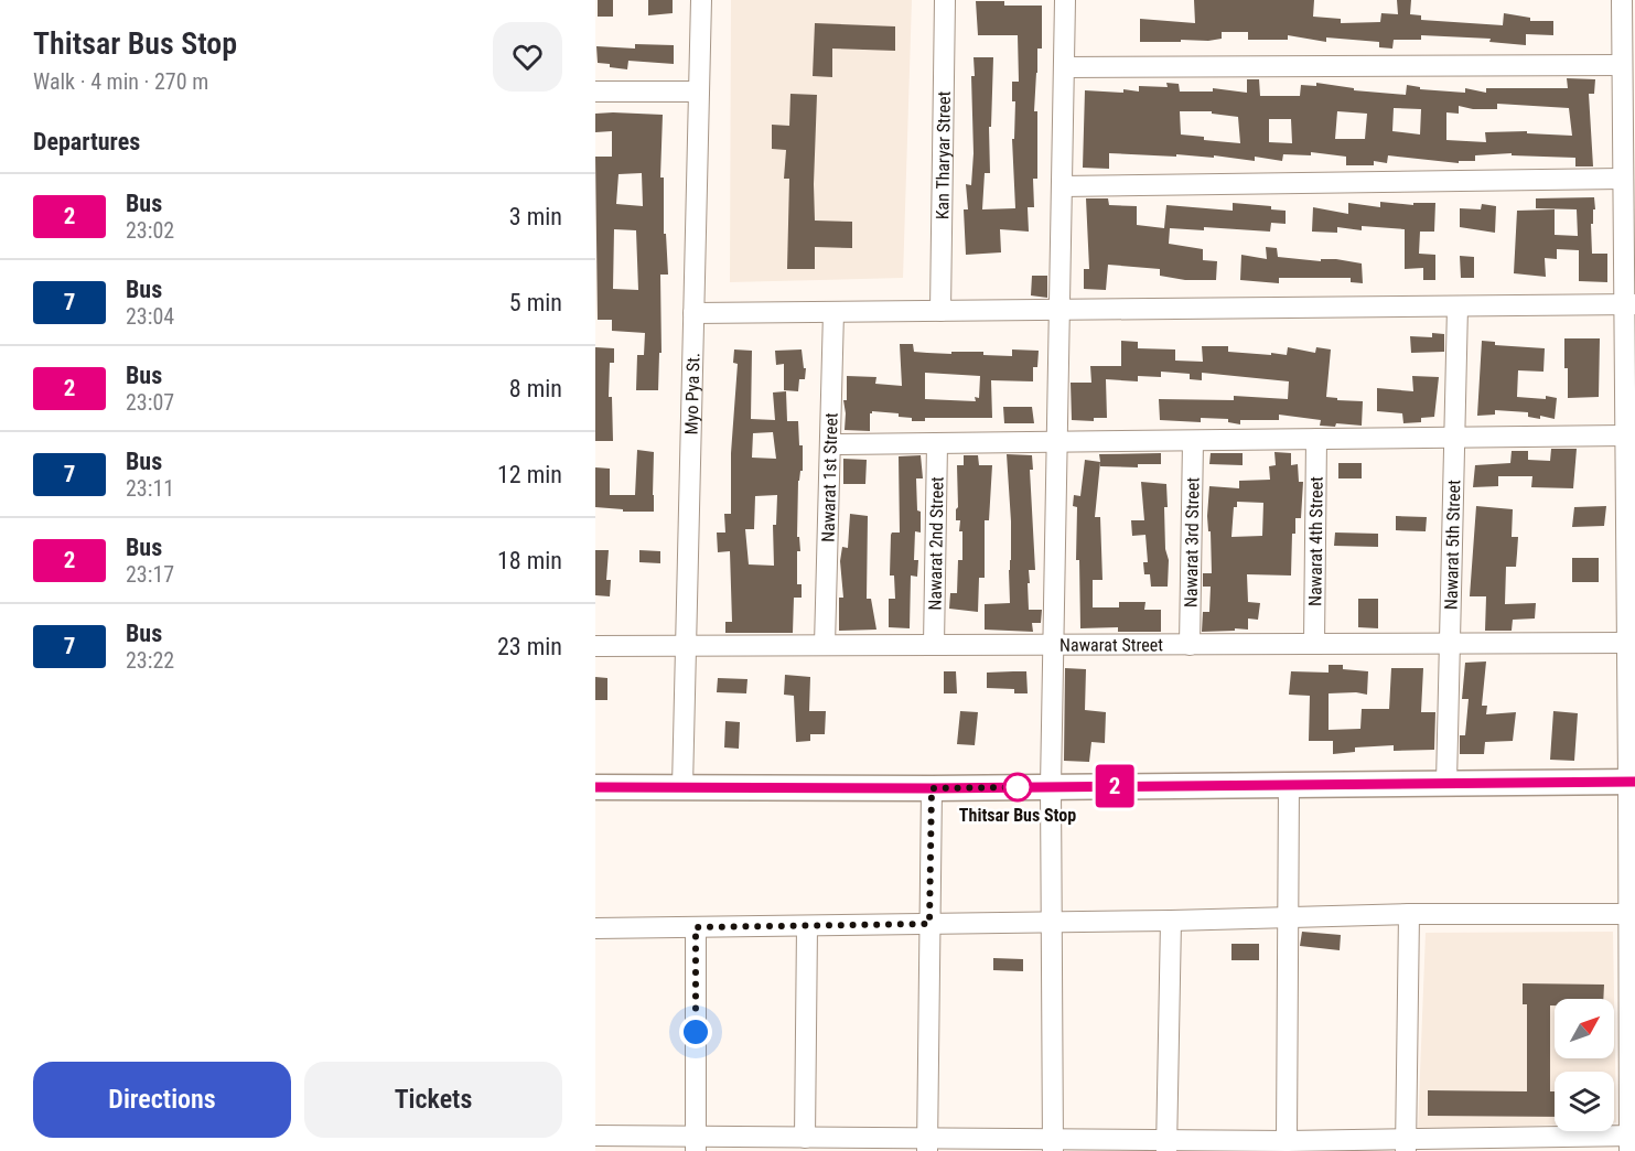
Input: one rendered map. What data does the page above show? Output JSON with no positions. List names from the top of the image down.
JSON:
{
  "streets": {
    "street": [
      "Kan Tharyar Street",
      "Myo Pya St.",
      "Nawarat 1st Street",
      "Nawarat 4th Street",
      "Nawarat 3rd Street",
      "Nawarat 2nd Street",
      "Nawarat 5th Street",
      "Nawarat Street"
    ]
  },
  "crossings": [
    ["Myo Pya St.", "Nawarat Street"],
    ["Nawarat 1st Street", "Nawarat Street"],
    ["Nawarat 4th Street", "Nawarat Street"],
    ["Nawarat 3rd Street", "Nawarat Street"],
    ["Nawarat 2nd Street", "Nawarat Street"],
    ["Nawarat 5th Street", "Nawarat Street"]
  ],
  "places": ["Thitsar Bus Stop"],
  "lines": ["bus line 2"],
  "north": "top right",
  "page": {
    "heading": [
      ["Thitsar Bus Stop", "Walk · 4 min · 270 m"],
      "Departures"
    ],
    "on_map": "2",
    "list": [
      {
        "mark": "2",
        "name": "Bus",
        "note": "23:02",
        "value": "3 min"
      },
      {
        "mark": "7",
        "name": "Bus",
        "note": "23:04",
        "value": "5 min"
      },
      {
        "mark": "2",
        "name": "Bus",
        "note": "23:07",
        "value": "8 min"
      },
      {
        "mark": "7",
        "name": "Bus",
        "note": "23:11",
        "value": "12 min"
      },
      {
        "mark": "2",
        "name": "Bus",
        "note": "23:17",
        "value": "18 min"
      },
      {
        "mark": "7",
        "name": "Bus",
        "note": "23:22",
        "value": "23 min"
      }
    ],
    "buttons": ["Directions", "Tickets"]
  }
}
